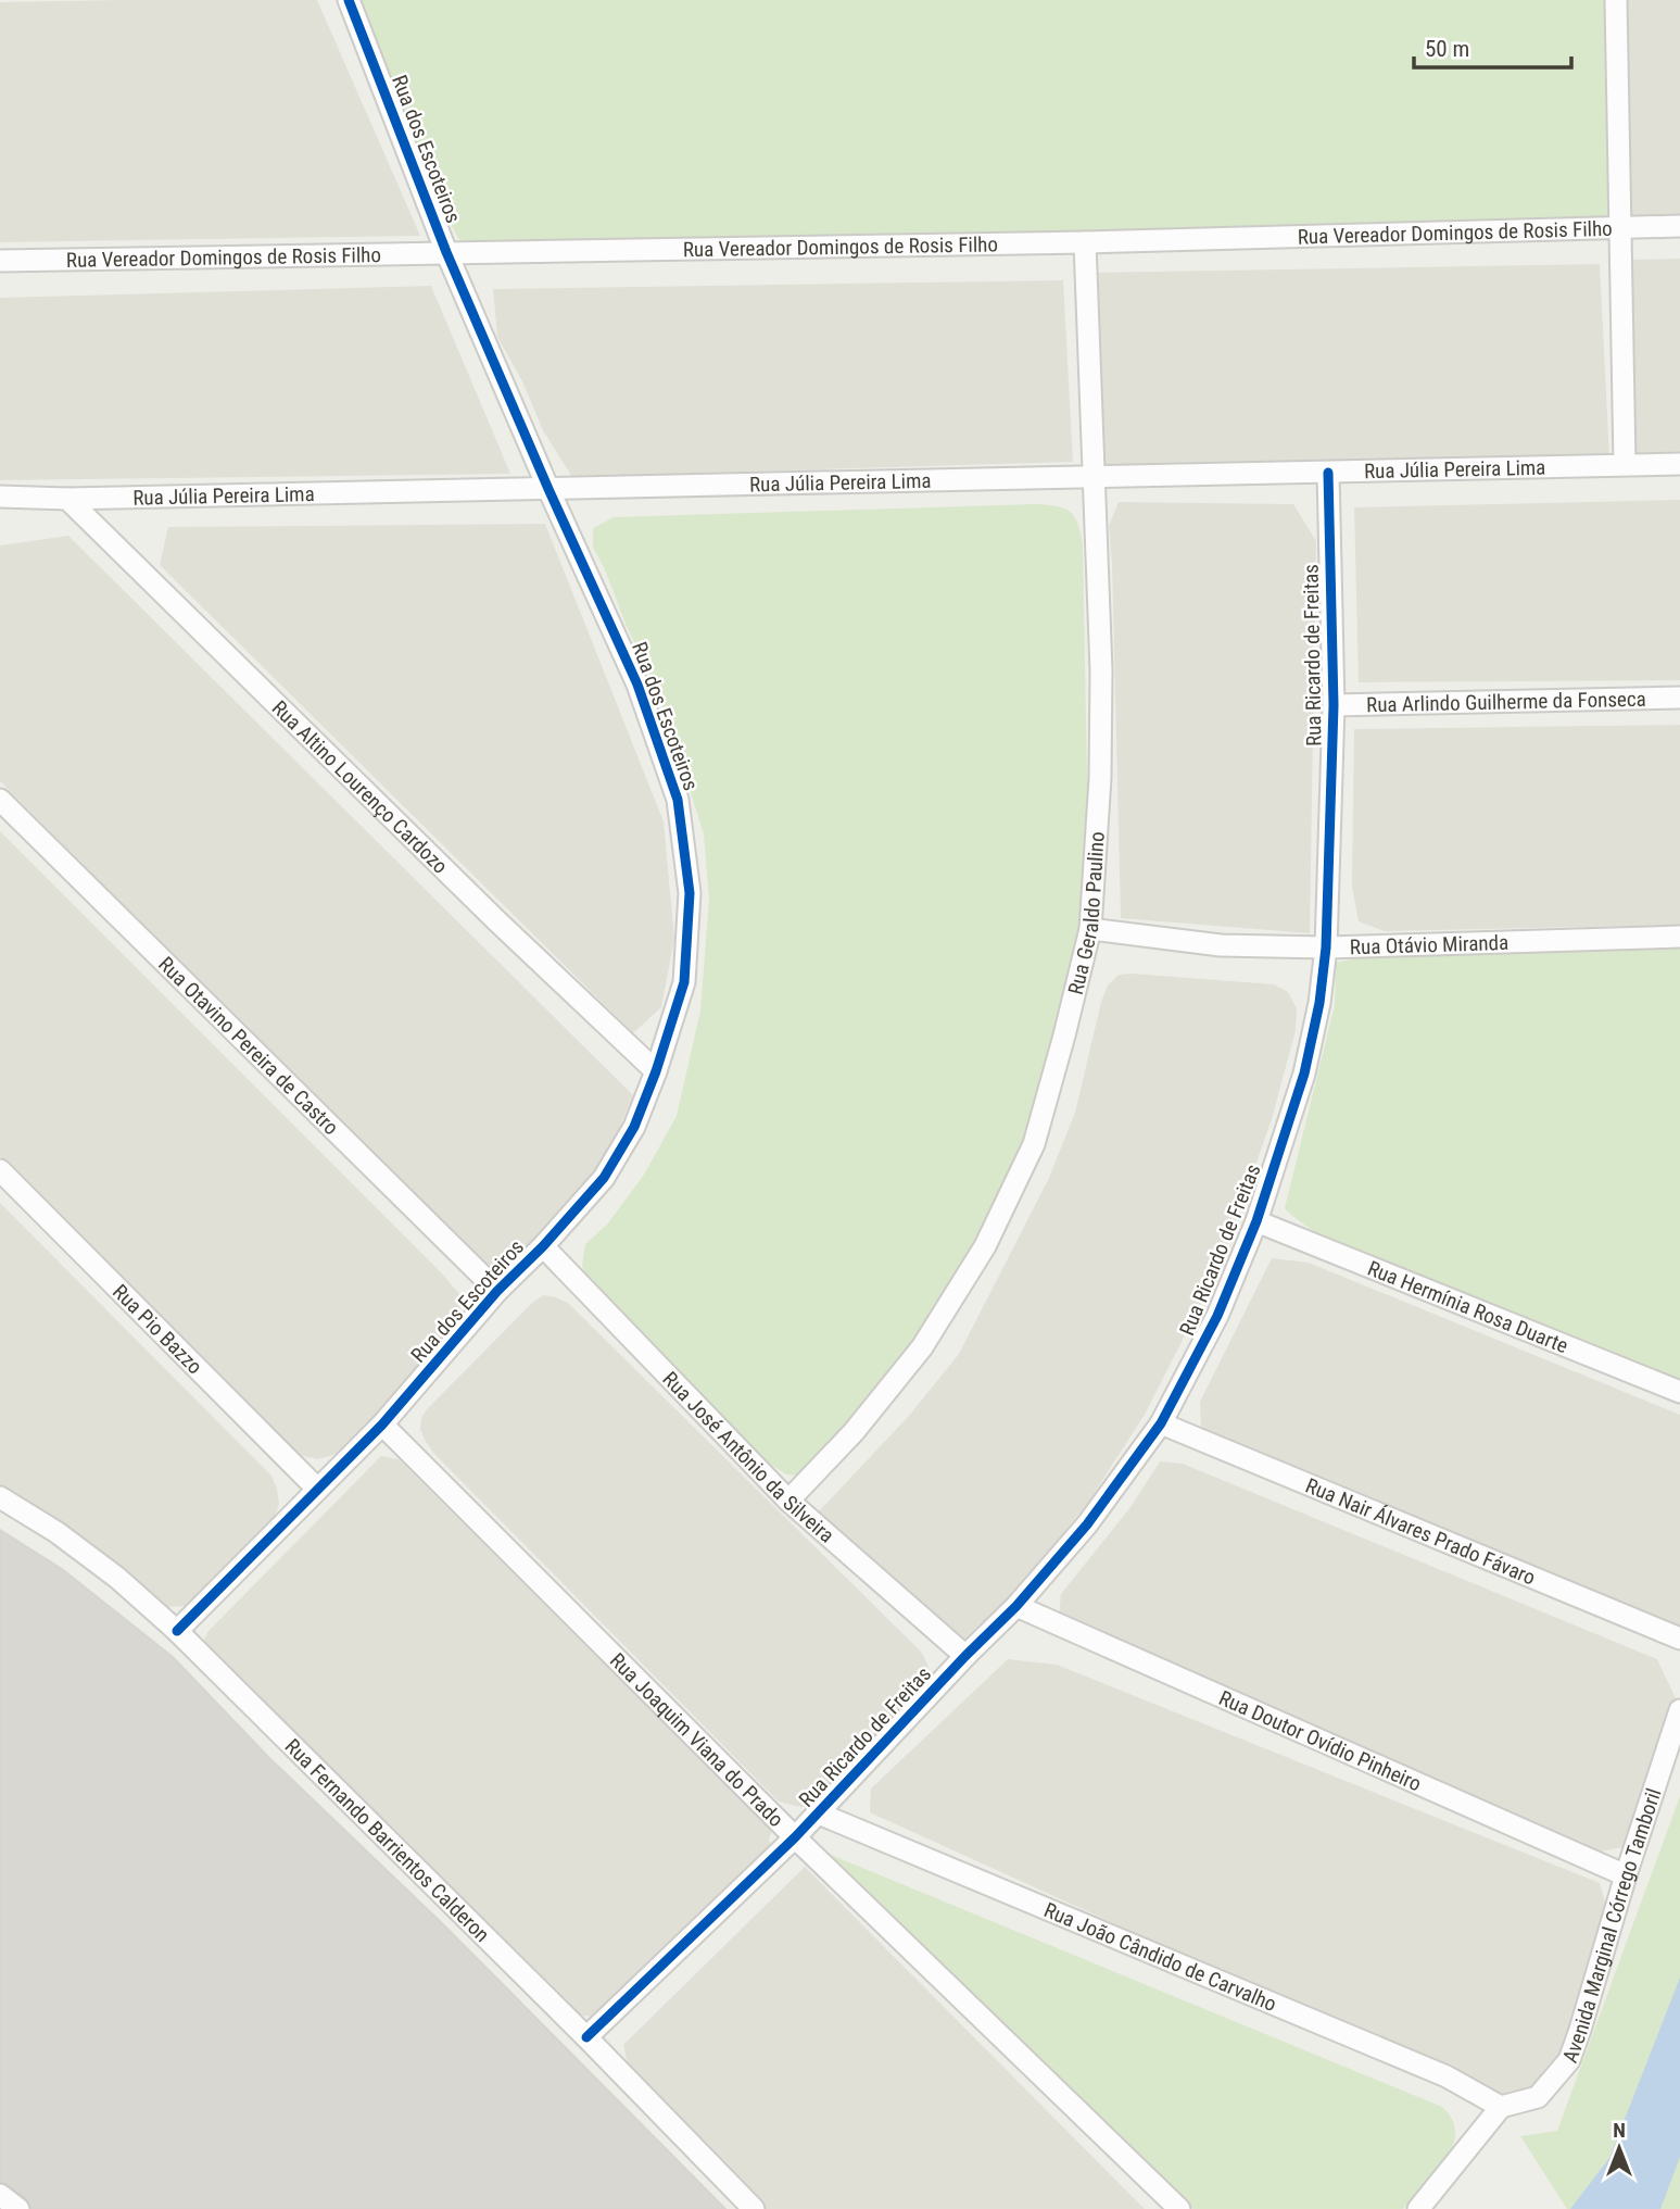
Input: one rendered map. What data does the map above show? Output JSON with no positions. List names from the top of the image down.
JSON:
{
  "streets": {
    "street": [
      "Rua dos Escoteiros",
      "Rua Vereador Domingos de Rosis Filho",
      "Rua Júlia Pereira Lima",
      "Rua Ricardo de Freitas",
      "Rua Arlindo Guilherme da Fonseca",
      "Rua Altino Lourenço Cardozo",
      "Rua Geraldo Paulino",
      "Rua Otávio Miranda",
      "Rua Otavino Pereira de Castro",
      "Rua Hermínia Rosa Duarte",
      "Rua Pio Bazzo",
      "Rua José Antônio da Silveira",
      "Rua Nair Álvares Prado Fávaro",
      "Rua Joaquim Viana do Prado",
      "Rua Doutor Ovídio Pinheiro",
      "Rua Fernando Barrientos Calderon",
      "Avenida Marginal Córrego Tamboril",
      "Rua João Cândido de Carvalho"
    ]
  },
  "crossings": [
    ["Rua dos Escoteiros", "Rua Vereador Domingos de Rosis Filho"],
    ["Rua dos Escoteiros", "Rua Júlia Pereira Lima"],
    ["Rua dos Escoteiros", "Rua Altino Lourenço Cardozo"],
    ["Rua dos Escoteiros", "Rua Otavino Pereira de Castro"],
    ["Rua dos Escoteiros", "Rua Pio Bazzo"],
    ["Rua dos Escoteiros", "Rua José Antônio da Silveira"],
    ["Rua dos Escoteiros", "Rua Joaquim Viana do Prado"],
    ["Rua dos Escoteiros", "Rua Fernando Barrientos Calderon"],
    ["Rua Vereador Domingos de Rosis Filho", "Rua Geraldo Paulino"],
    ["Rua Júlia Pereira Lima", "Rua Ricardo de Freitas"],
    ["Rua Júlia Pereira Lima", "Rua Altino Lourenço Cardozo"],
    ["Rua Júlia Pereira Lima", "Rua Geraldo Paulino"],
    ["Rua Ricardo de Freitas", "Rua Arlindo Guilherme da Fonseca"],
    ["Rua Ricardo de Freitas", "Rua Otávio Miranda"],
    ["Rua Ricardo de Freitas", "Rua Hermínia Rosa Duarte"],
    ["Rua Ricardo de Freitas", "Rua José Antônio da Silveira"],
    ["Rua Ricardo de Freitas", "Rua Nair Álvares Prado Fávaro"],
    ["Rua Ricardo de Freitas", "Rua Joaquim Viana do Prado"],
    ["Rua Ricardo de Freitas", "Rua Doutor Ovídio Pinheiro"],
    ["Rua Ricardo de Freitas", "Rua Fernando Barrientos Calderon"],
    ["Rua Ricardo de Freitas", "Rua João Cândido de Carvalho"],
    ["Rua Geraldo Paulino", "Rua Otávio Miranda"],
    ["Rua Geraldo Paulino", "Rua José Antônio da Silveira"],
    ["Rua Doutor Ovídio Pinheiro", "Avenida Marginal Córrego Tamboril"],
    ["Avenida Marginal Córrego Tamboril", "Rua João Cândido de Carvalho"]
  ],
  "scale_bar": "50 m",
  "north": "top"
}
